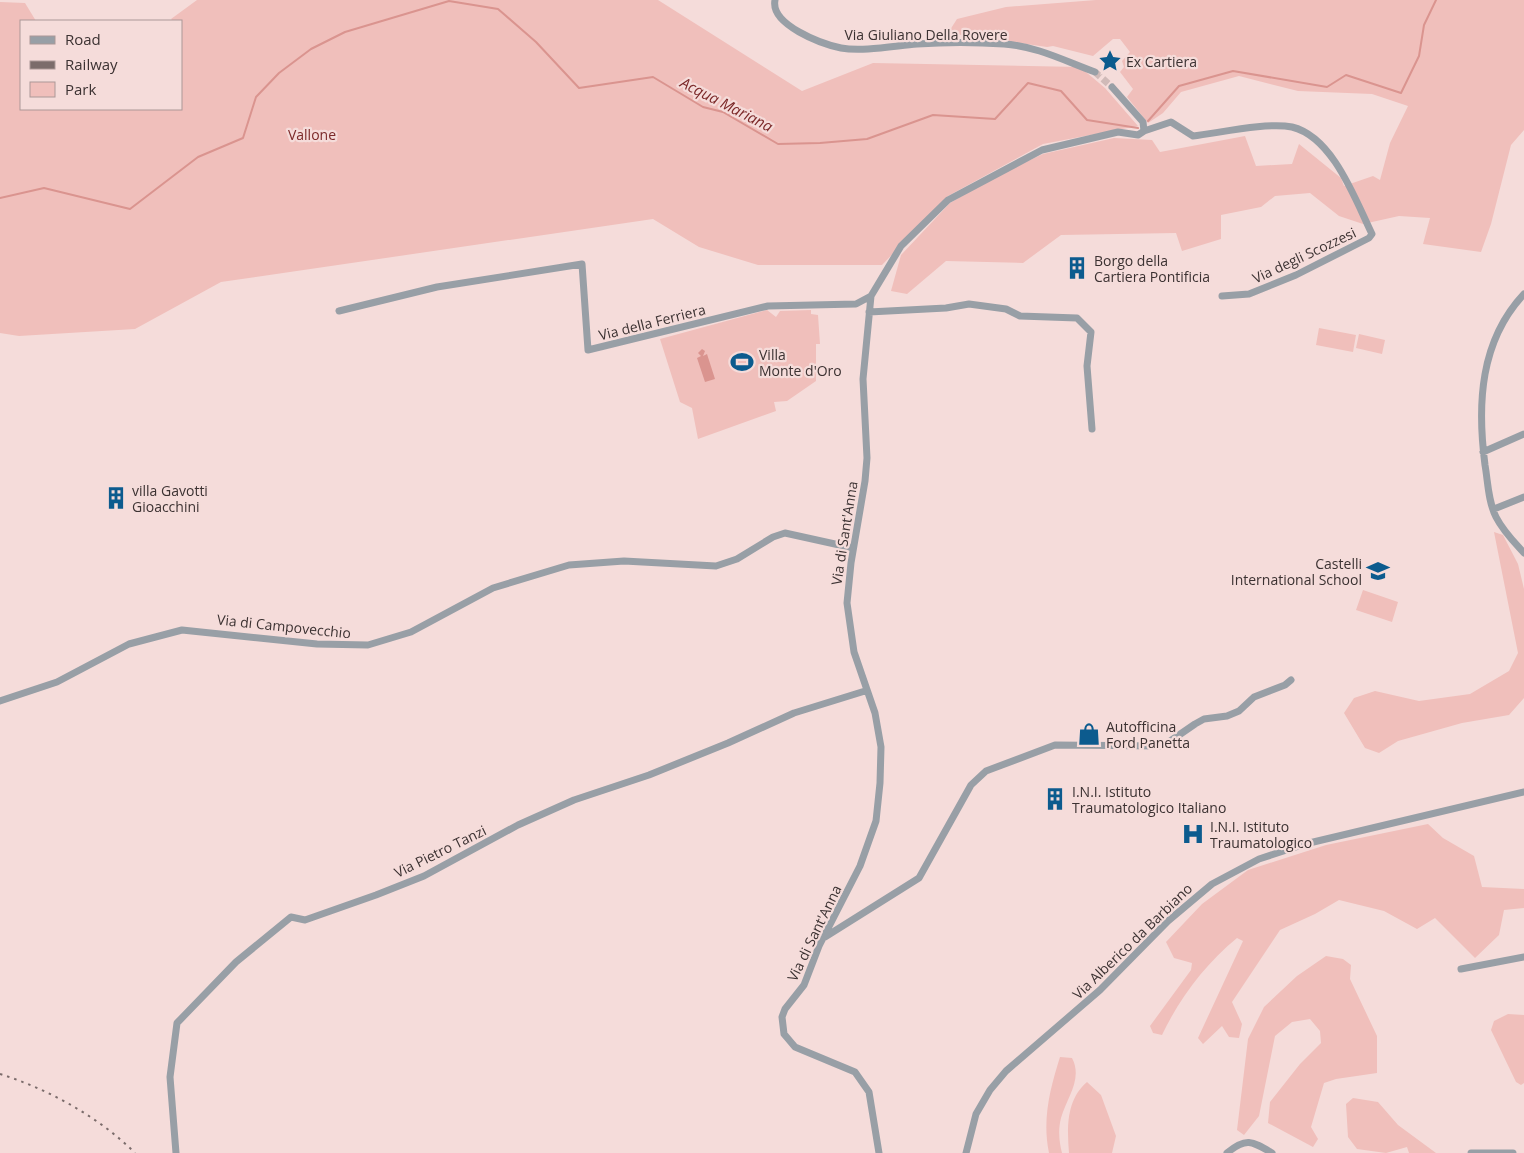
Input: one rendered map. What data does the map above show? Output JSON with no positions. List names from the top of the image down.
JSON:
{
  "streets": {
    "street": [
      "Via Giuliano Della Rovere",
      "Via degli Scozzesi",
      "Via della Ferriera",
      "Via di Sant'Anna",
      "Via di Campovecchio",
      "Via Pietro Tanzi",
      "Via Alberico da Barbiano"
    ]
  },
  "crossings": [
    ["Via degli Scozzesi", "Via di Sant'Anna"],
    ["Via della Ferriera", "Via di Sant'Anna"],
    ["Via di Sant'Anna", "Via di Campovecchio"],
    ["Via di Sant'Anna", "Via Pietro Tanzi"]
  ],
  "water": ["Acqua Mariana"],
  "parks": ["Vallone"],
  "places": {
    "place": ["Ex Cartiera"],
    "building": ["Borgo della Cartiera Pontificia", "villa Gavotti Gioacchini", "I.N.I. Istituto Traumatologico Italiano"],
    "sports": ["Villa Monte d'Oro"],
    "school or university": ["Castelli International School"],
    "shop": ["Autofficina Ford Panetta"],
    "hospital": ["I.N.I. Istituto Traumatologico"]
  },
  "legend": ["Road", "Railway", "Park"]
}
